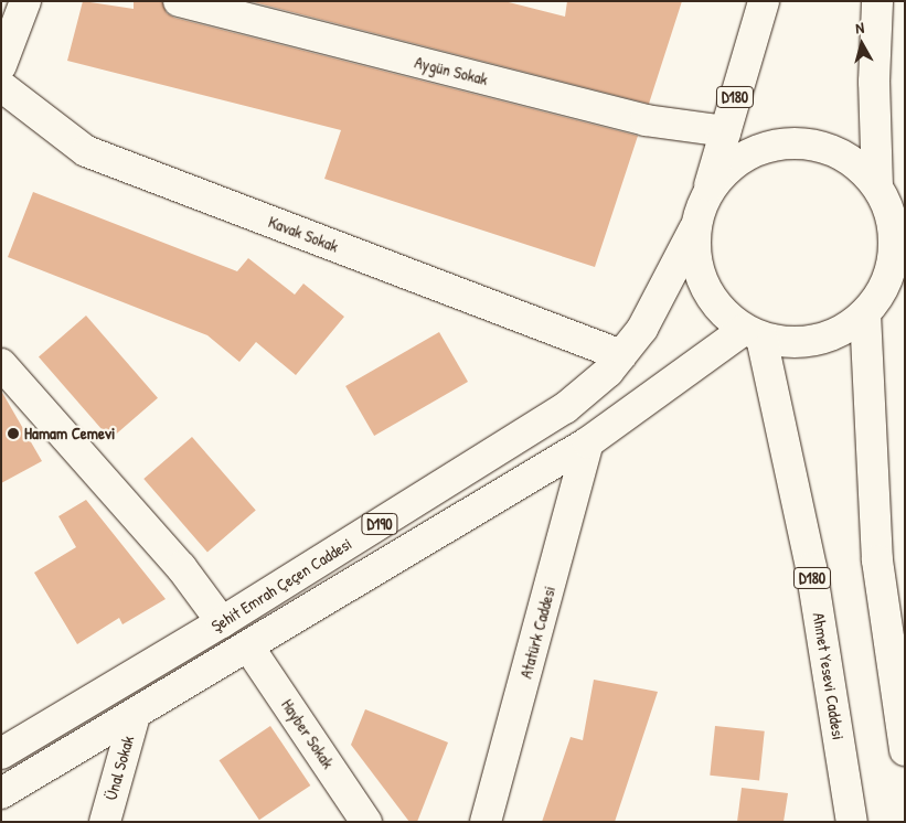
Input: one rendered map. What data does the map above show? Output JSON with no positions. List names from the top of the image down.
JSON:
{
  "streets": {
    "main road": [
      "Aygün Sokak",
      "D180",
      "Kavak Sokak",
      "D190",
      "Şehit Emrah Çeçen Caddesi",
      "Atatürk Caddesi",
      "Ahmet Yesevi Caddesi",
      "Hayber Sokak",
      "Ünal Sokak"
    ]
  },
  "crossings": [
    ["Aygün Sokak", "D180"],
    ["Kavak Sokak", "Şehit Emrah Çeçen Caddesi"],
    ["Şehit Emrah Çeçen Caddesi", "Atatürk Caddesi"],
    ["Şehit Emrah Çeçen Caddesi", "Ahmet Yesevi Caddesi"],
    ["Şehit Emrah Çeçen Caddesi", "Hayber Sokak"],
    ["Şehit Emrah Çeçen Caddesi", "Ünal Sokak"]
  ],
  "places": ["Hamam Cemevi"],
  "north": "top"
}
